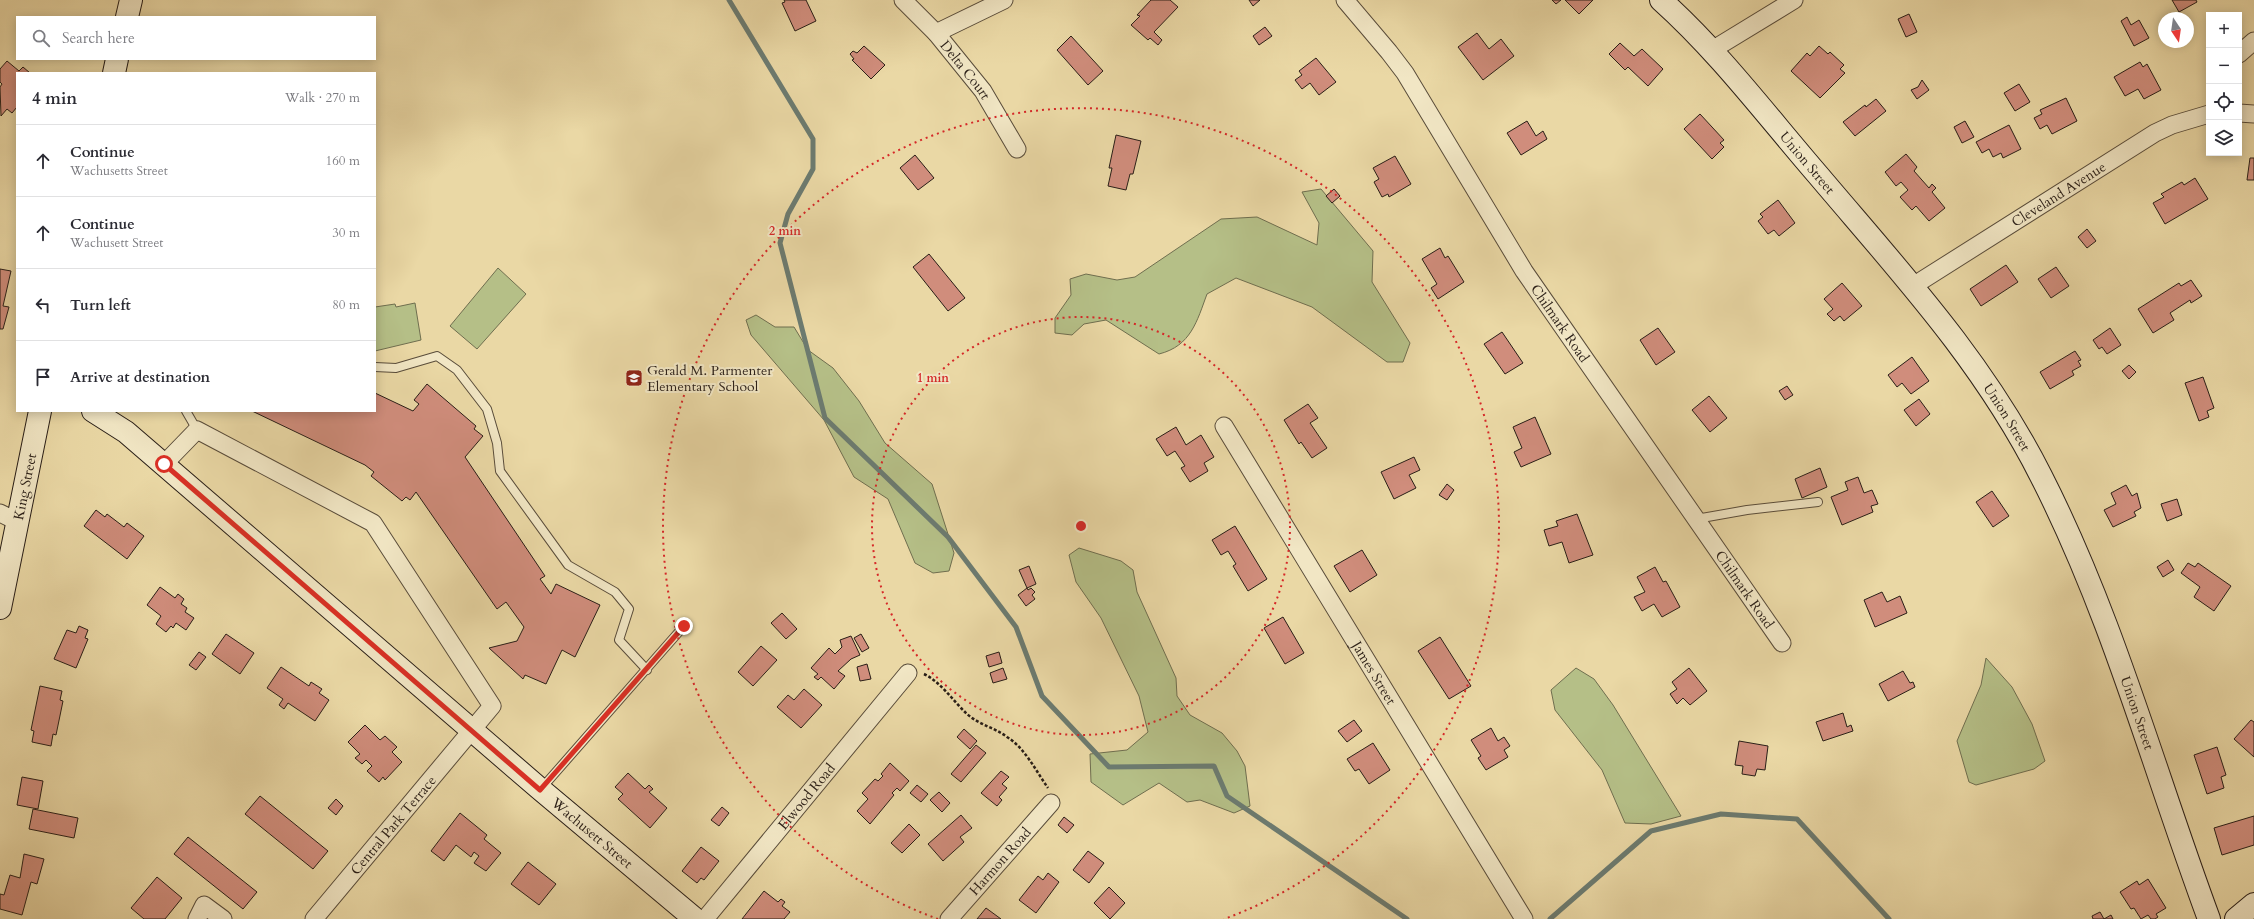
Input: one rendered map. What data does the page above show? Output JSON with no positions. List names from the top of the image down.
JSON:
{
  "streets": {
    "main road": ["Union Street", "King Street", "Wachusett Street"],
    "street": [
      "Delta Court",
      "Cleveland Avenue",
      "Chilmark Road",
      "James Street",
      "Elwood Road",
      "Central Park Terrace",
      "Harmon Road"
    ]
  },
  "crossings": [
    ["Union Street", "Cleveland Avenue"],
    ["Central Park Terrace", "Wachusett Street"]
  ],
  "places": {
    "school or university": ["Gerald M. Parmenter Elementary School"]
  },
  "north": "bottom",
  "page": {
    "map_buttons": ["+", "−"],
    "search": "Search here",
    "heading": ["4 min", "Walk · 270 m"],
    "list": [
      ["Continue", "Wachusetts Street", "160 m"],
      ["Continue", "Wachusett Street", "30 m"],
      ["Turn left", "80 m"],
      "Arrive at destination"
    ]
  },
  "rings": ["2 min", "1 min"]
}
